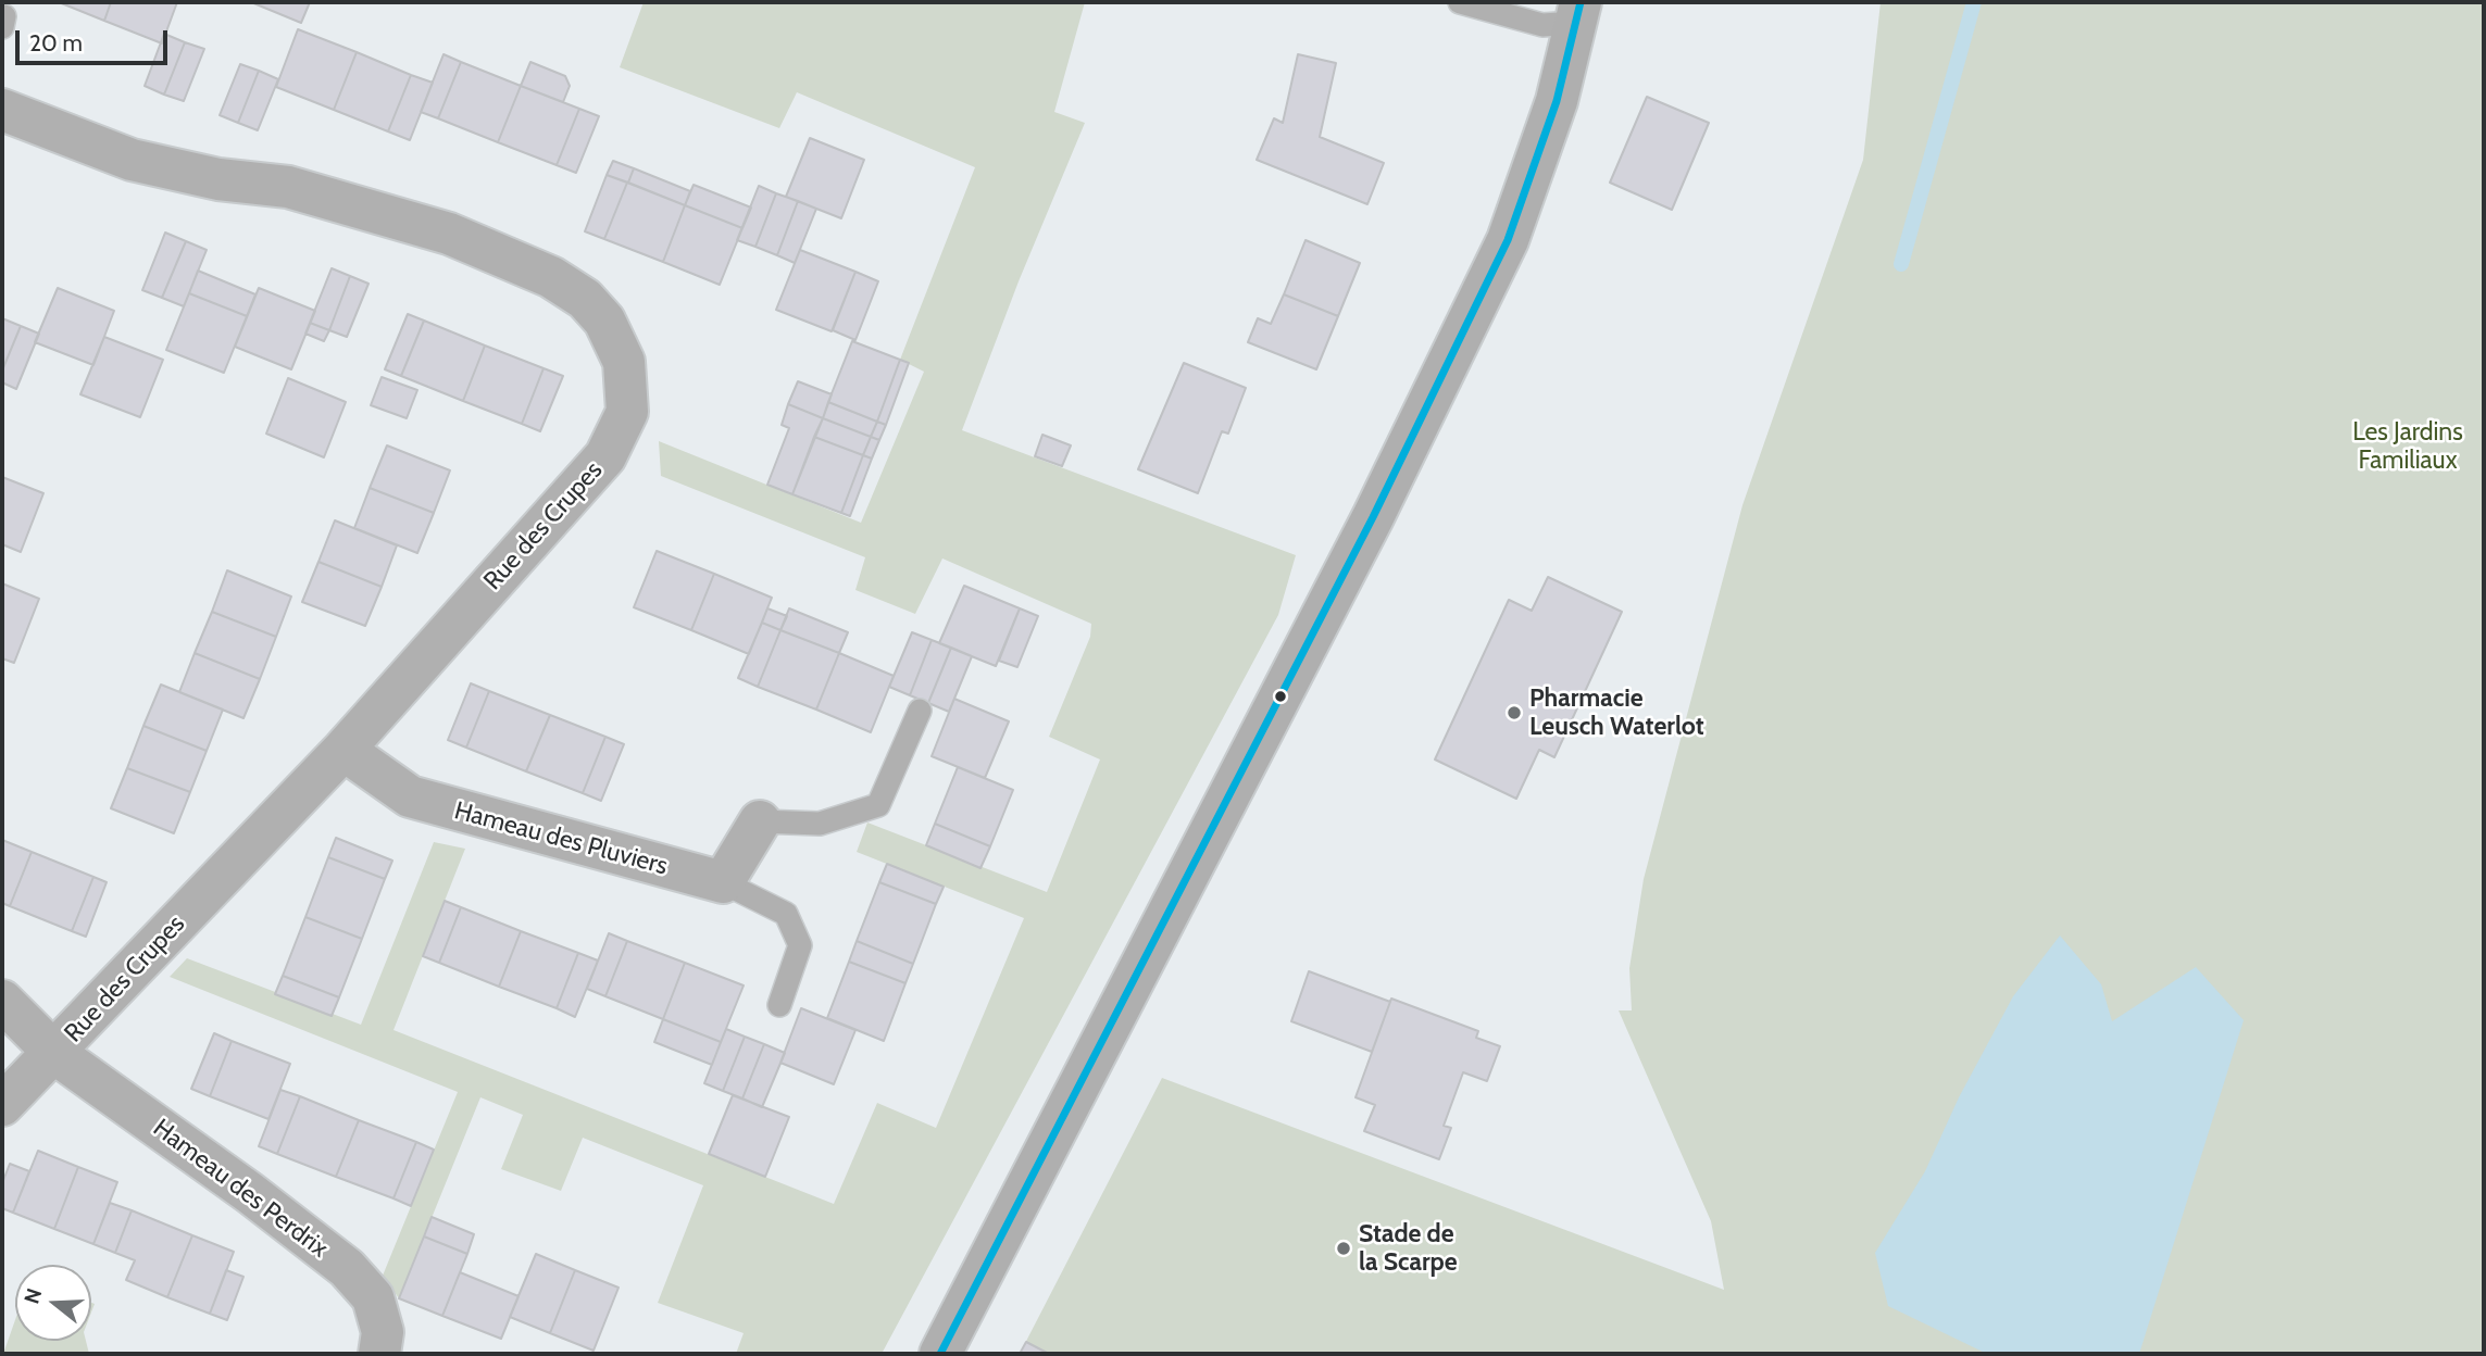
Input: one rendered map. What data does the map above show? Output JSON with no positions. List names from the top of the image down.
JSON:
{
  "streets": {
    "street": ["Rue des Crupes", "Hameau des Pluviers", "Hameau des Perdrix"]
  },
  "crossings": [
    ["Rue des Crupes", "Hameau des Pluviers"],
    ["Rue des Crupes", "Hameau des Perdrix"]
  ],
  "parks": ["Les Jardins Familiaux"],
  "places": ["Pharmacie Leusch Waterlot", "Stade de la Scarpe"],
  "scale_bar": "20 m",
  "north": "left"
}
